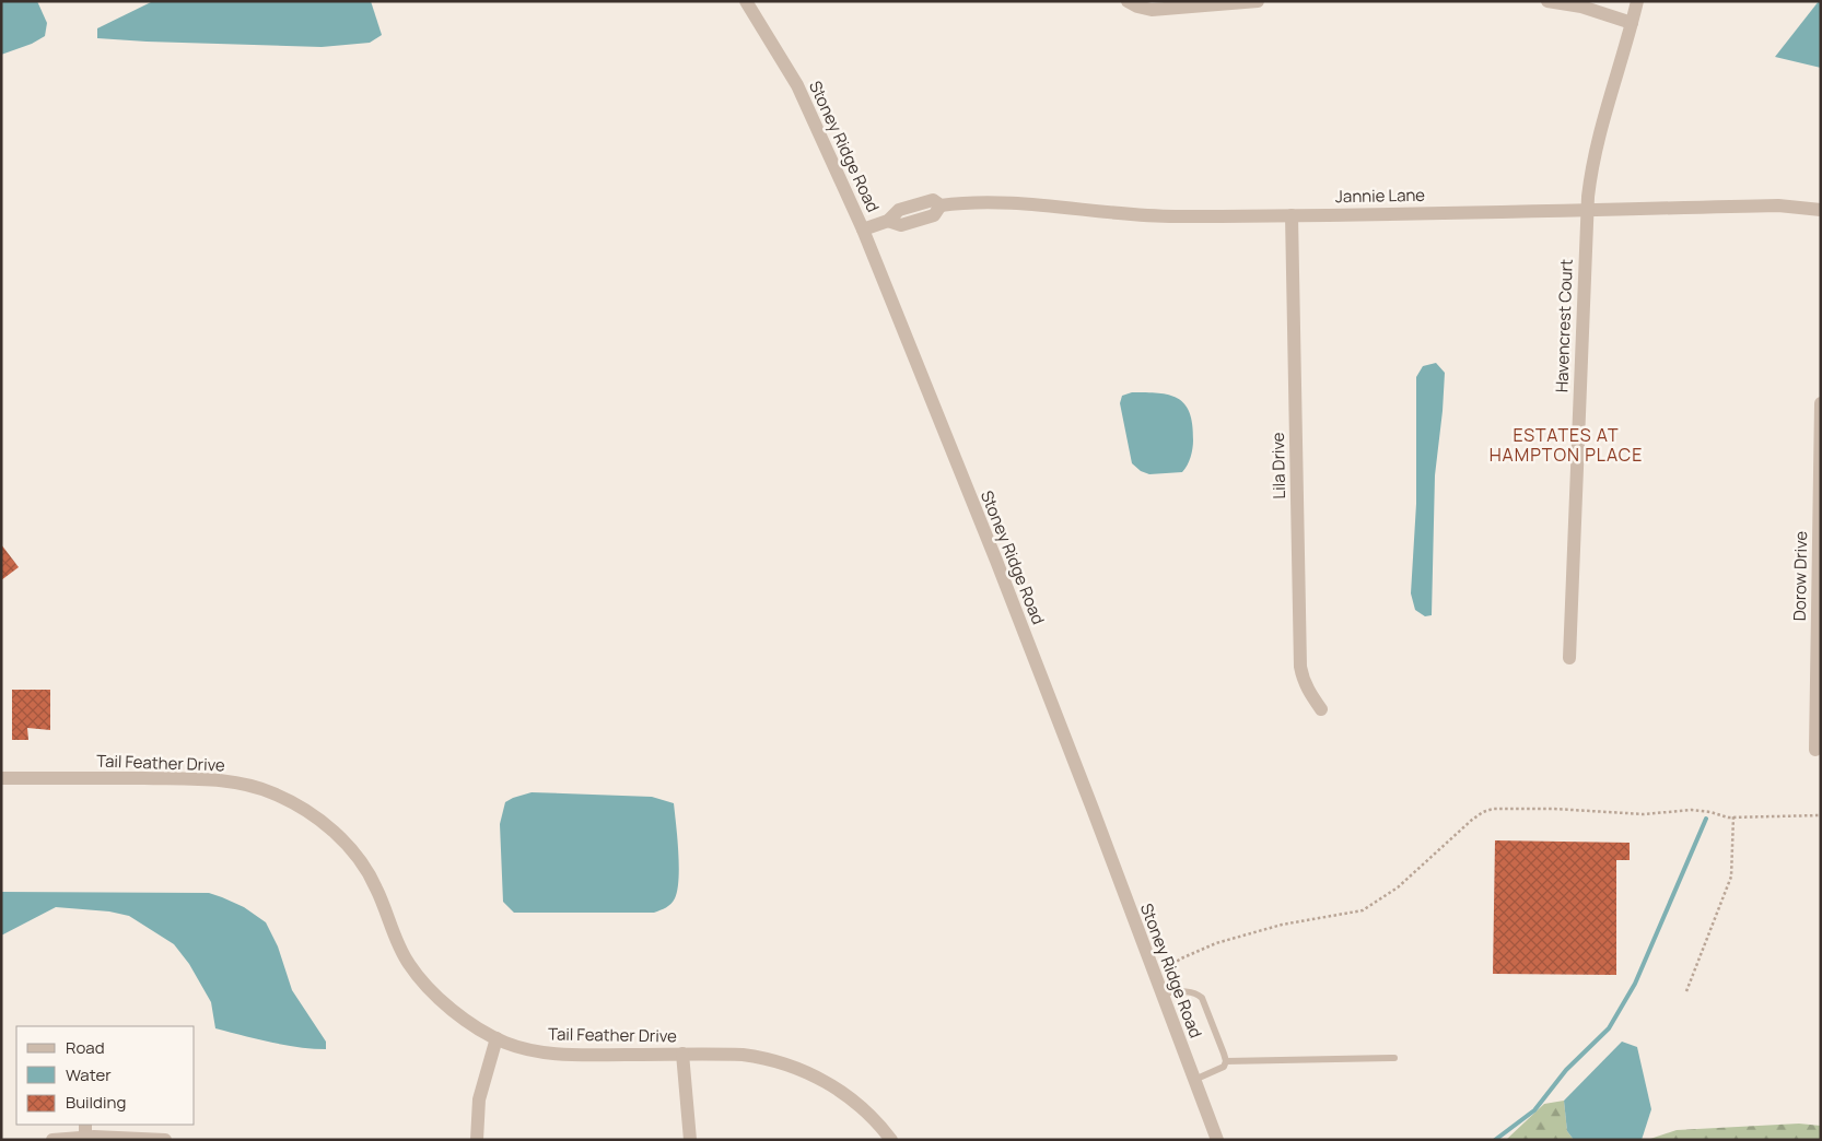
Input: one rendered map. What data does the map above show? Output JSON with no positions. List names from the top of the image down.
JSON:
{
  "streets": {
    "street": [
      "Stoney Ridge Road",
      "Jannie Lane",
      "Havencrest Court",
      "Lila Drive",
      "Dorow Drive",
      "Tail Feather Drive"
    ]
  },
  "crossings": [
    ["Stoney Ridge Road", "Jannie Lane"],
    ["Jannie Lane", "Havencrest Court"],
    ["Jannie Lane", "Lila Drive"]
  ],
  "districts": ["ESTATES AT HAMPTON PLACE"],
  "legend": ["Road", "Water", "Building"]
}
